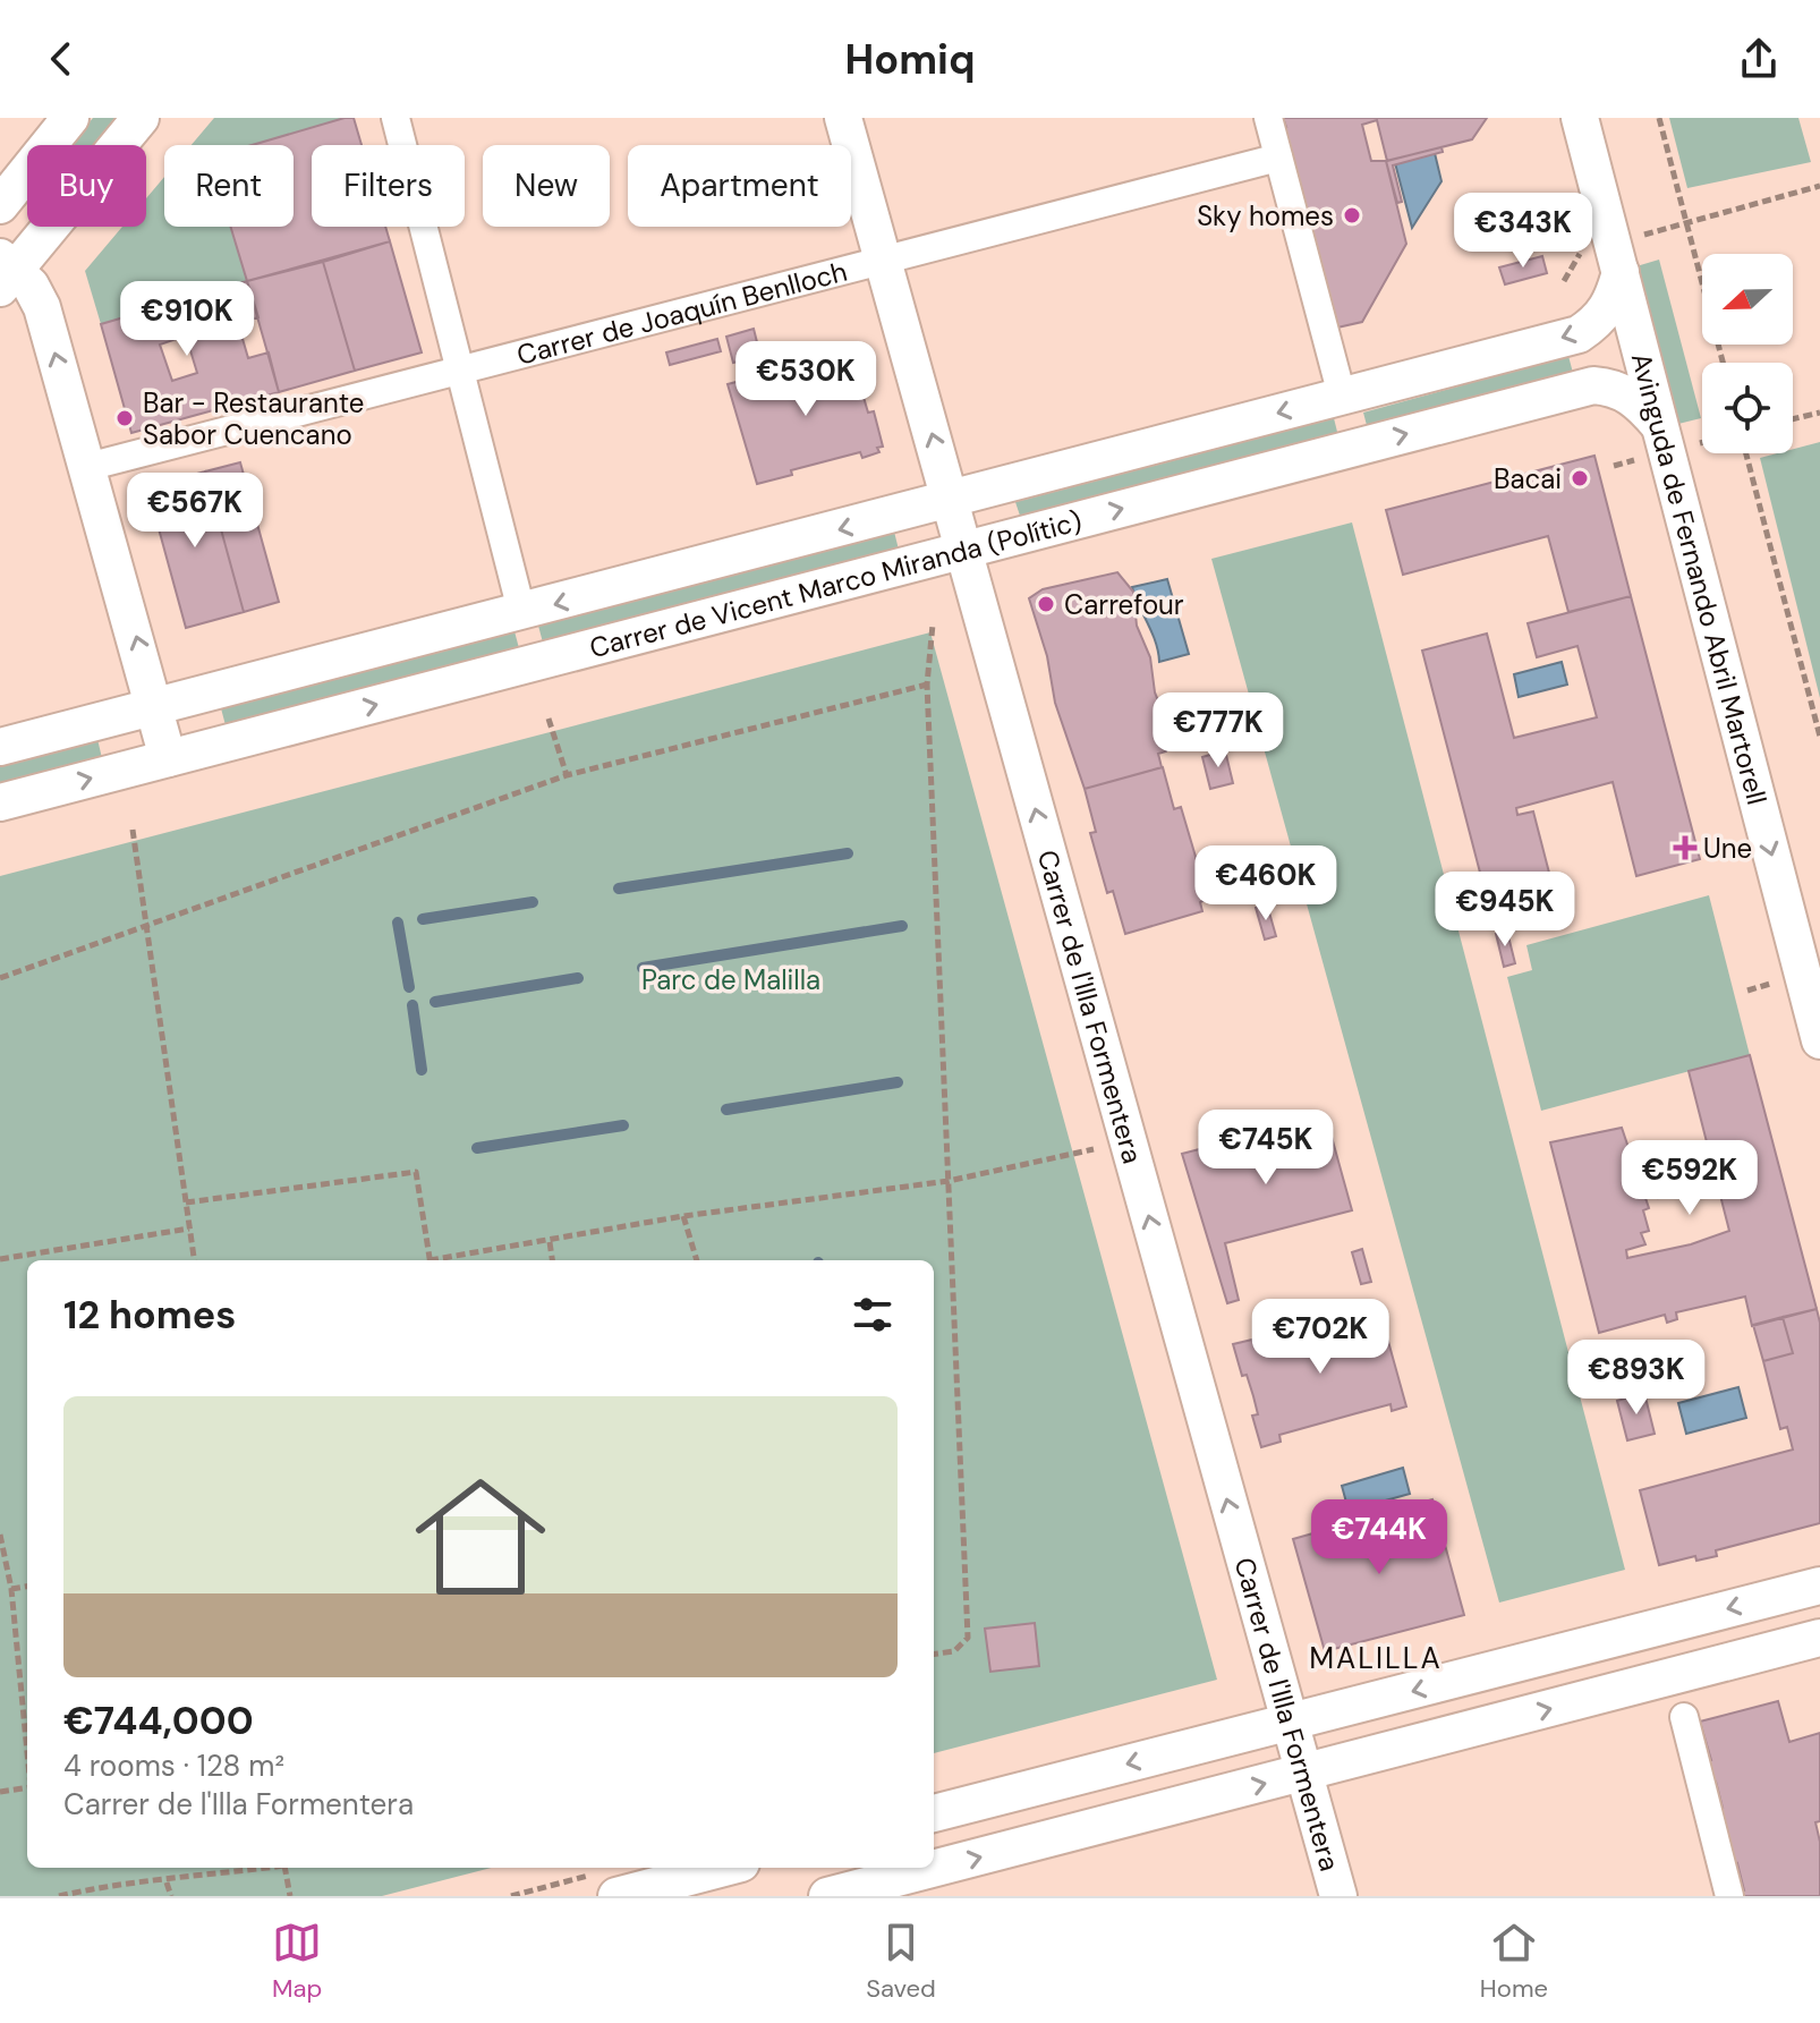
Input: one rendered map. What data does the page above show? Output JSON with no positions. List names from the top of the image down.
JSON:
{
  "streets": {
    "street": [
      "Carrer de Joaquín Benlloch",
      "Avinguda de Fernando Abril Martorell",
      "Carrer de Vicent Marco Miranda (Polític)",
      "Carrer de l'Illa Formentera"
    ]
  },
  "crossings": [
    ["Carrer de Joaquín Benlloch", "Carrer de l'Illa Formentera"],
    ["Avinguda de Fernando Abril Martorell", "Carrer de Vicent Marco Miranda (Polític)"],
    ["Carrer de Vicent Marco Miranda (Polític)", "Carrer de l'Illa Formentera"]
  ],
  "one_way": ["Avinguda de Fernando Abril Martorell", "Carrer de l'Illa Formentera"],
  "districts": ["MALILLA"],
  "parks": ["Parc de Malilla"],
  "places": {
    "other": [
      "Sky homes",
      "Bar - Restaurante Sabor Cuencano",
      "Bacai",
      "Carrefour"
    ],
    "health": ["Une"]
  },
  "north": "left",
  "page": {
    "header": "Homiq",
    "chip": [
      "Buy",
      "Rent",
      "Filters",
      "New",
      "Apartment"
    ],
    "price": [
      "€343K",
      "€910K",
      "€530K",
      "€567K",
      "€777K",
      "€460K",
      "€945K",
      "€745K",
      "€592K",
      "€702K",
      "€893K",
      "€744K"
    ],
    "heading": "12 homes",
    "list": [
      {
        "name": "€744,000",
        "note": "4 rooms · 128 m² · Carrer de l'Illa Formentera"
      }
    ],
    "tabs": ["Map", "Saved", "Home"]
  }
}
